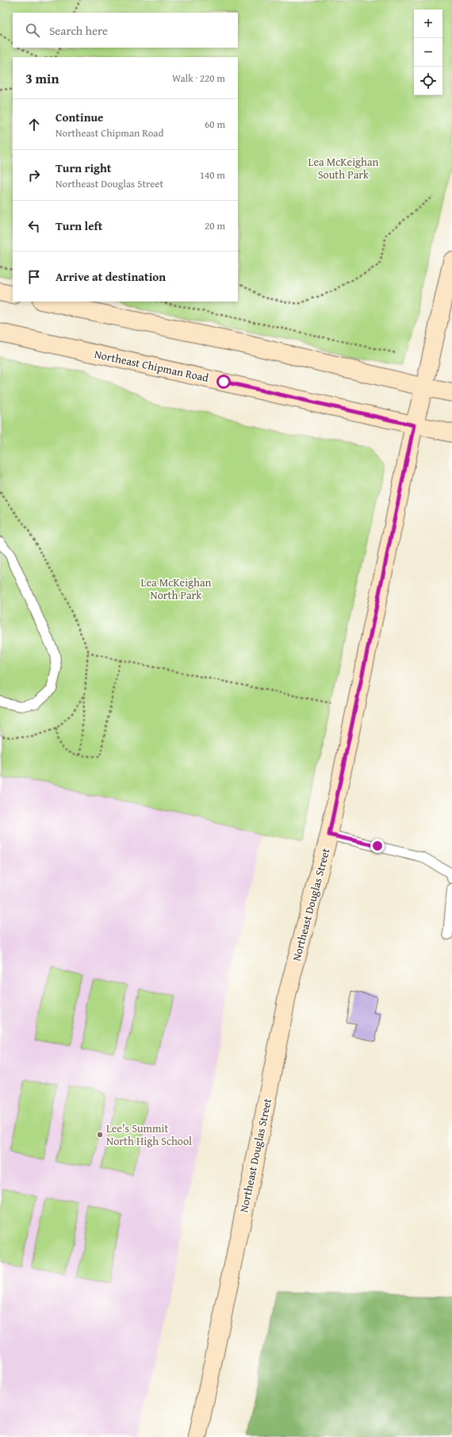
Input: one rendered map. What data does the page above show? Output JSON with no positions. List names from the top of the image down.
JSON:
{
  "streets": {
    "main road": ["Northeast Chipman Road", "Northeast Douglas Street"]
  },
  "crossings": [
    ["Northeast Chipman Road", "Northeast Douglas Street"]
  ],
  "parks": ["Lea McKeighan South Park", "Lea McKeighan North Park"],
  "places": ["Lee's Summit North High School"],
  "page": {
    "map_buttons": ["+", "−"],
    "search": "Search here",
    "heading": ["3 min", "Walk · 220 m"],
    "list": [
      ["Continue", "Northeast Chipman Road", "60 m"],
      ["Turn right", "Northeast Douglas Street", "140 m"],
      ["Turn left", "20 m"],
      "Arrive at destination"
    ]
  }
}
